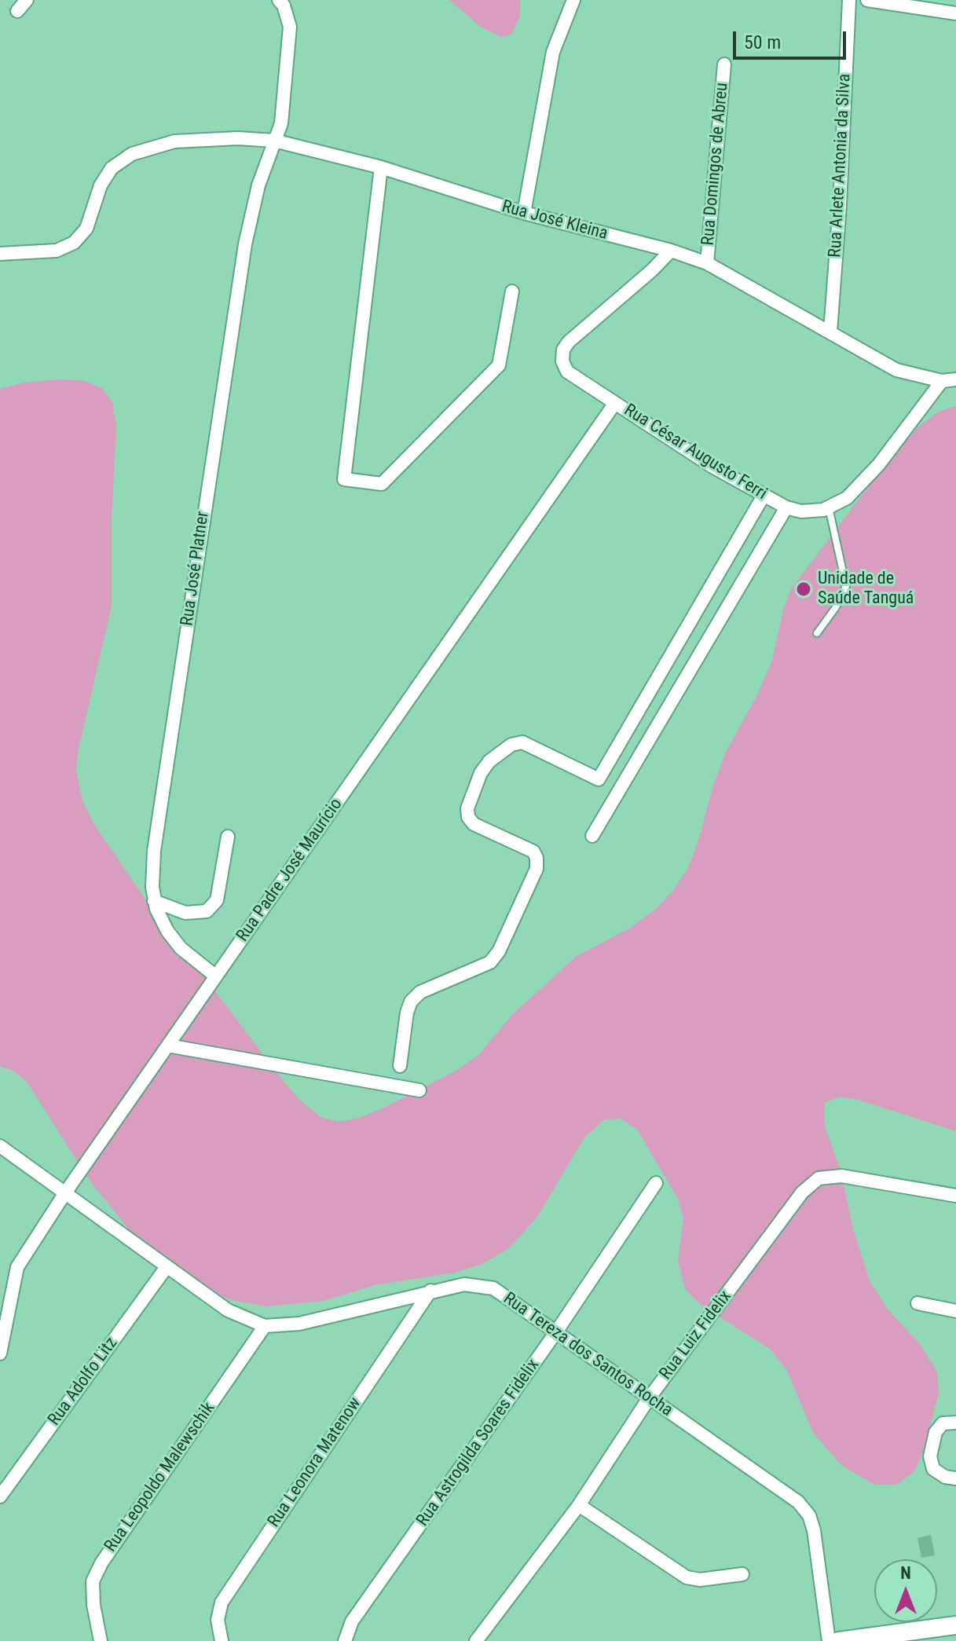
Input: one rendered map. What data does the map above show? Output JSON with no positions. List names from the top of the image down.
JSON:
{
  "streets": {
    "street": [
      "Rua Domingos de Abreu",
      "Rua Arlete Antonia da Silva",
      "Rua José Kleina",
      "Rua César Augusto Ferri",
      "Rua José Platner",
      "Rua Padre José Maurício",
      "Rua Luiz Fidelix",
      "Rua Tereza dos Santos Rocha",
      "Rua Adolfo Litz",
      "Rua Astrogilda Soares Fidelix",
      "Rua Leonora Matenow",
      "Rua Leopoldo Malewschik"
    ]
  },
  "crossings": [
    ["Rua Domingos de Abreu", "Rua José Kleina"],
    ["Rua Arlete Antonia da Silva", "Rua José Kleina"],
    ["Rua José Kleina", "Rua César Augusto Ferri"],
    ["Rua José Kleina", "Rua José Platner"],
    ["Rua César Augusto Ferri", "Rua Padre José Maurício"],
    ["Rua José Platner", "Rua Padre José Maurício"],
    ["Rua Padre José Maurício", "Rua Tereza dos Santos Rocha"],
    ["Rua Luiz Fidelix", "Rua Tereza dos Santos Rocha"],
    ["Rua Tereza dos Santos Rocha", "Rua Adolfo Litz"],
    ["Rua Tereza dos Santos Rocha", "Rua Astrogilda Soares Fidelix"],
    ["Rua Tereza dos Santos Rocha", "Rua Leonora Matenow"],
    ["Rua Tereza dos Santos Rocha", "Rua Leopoldo Malewschik"]
  ],
  "places": ["Unidade de Saúde Tanguá"],
  "scale_bar": "50 m",
  "north": "top"
}
